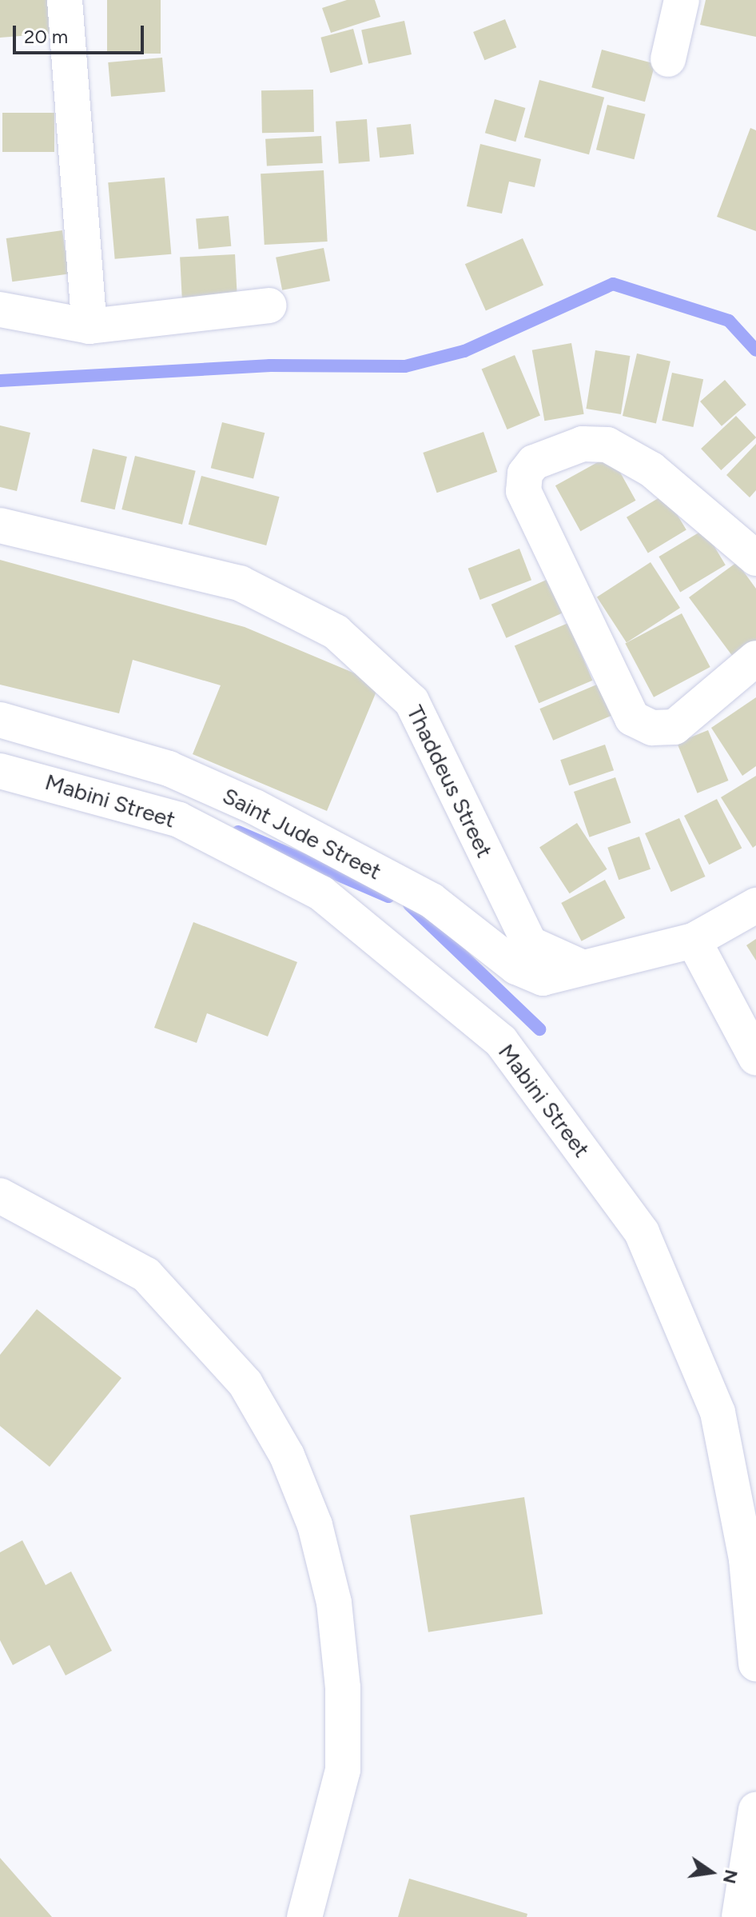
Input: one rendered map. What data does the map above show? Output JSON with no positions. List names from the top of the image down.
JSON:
{
  "streets": {
    "street": ["Thaddeus Street", "Mabini Street", "Saint Jude Street"]
  },
  "crossings": [
    ["Thaddeus Street", "Saint Jude Street"]
  ],
  "scale_bar": "20 m",
  "north": "right"
}
